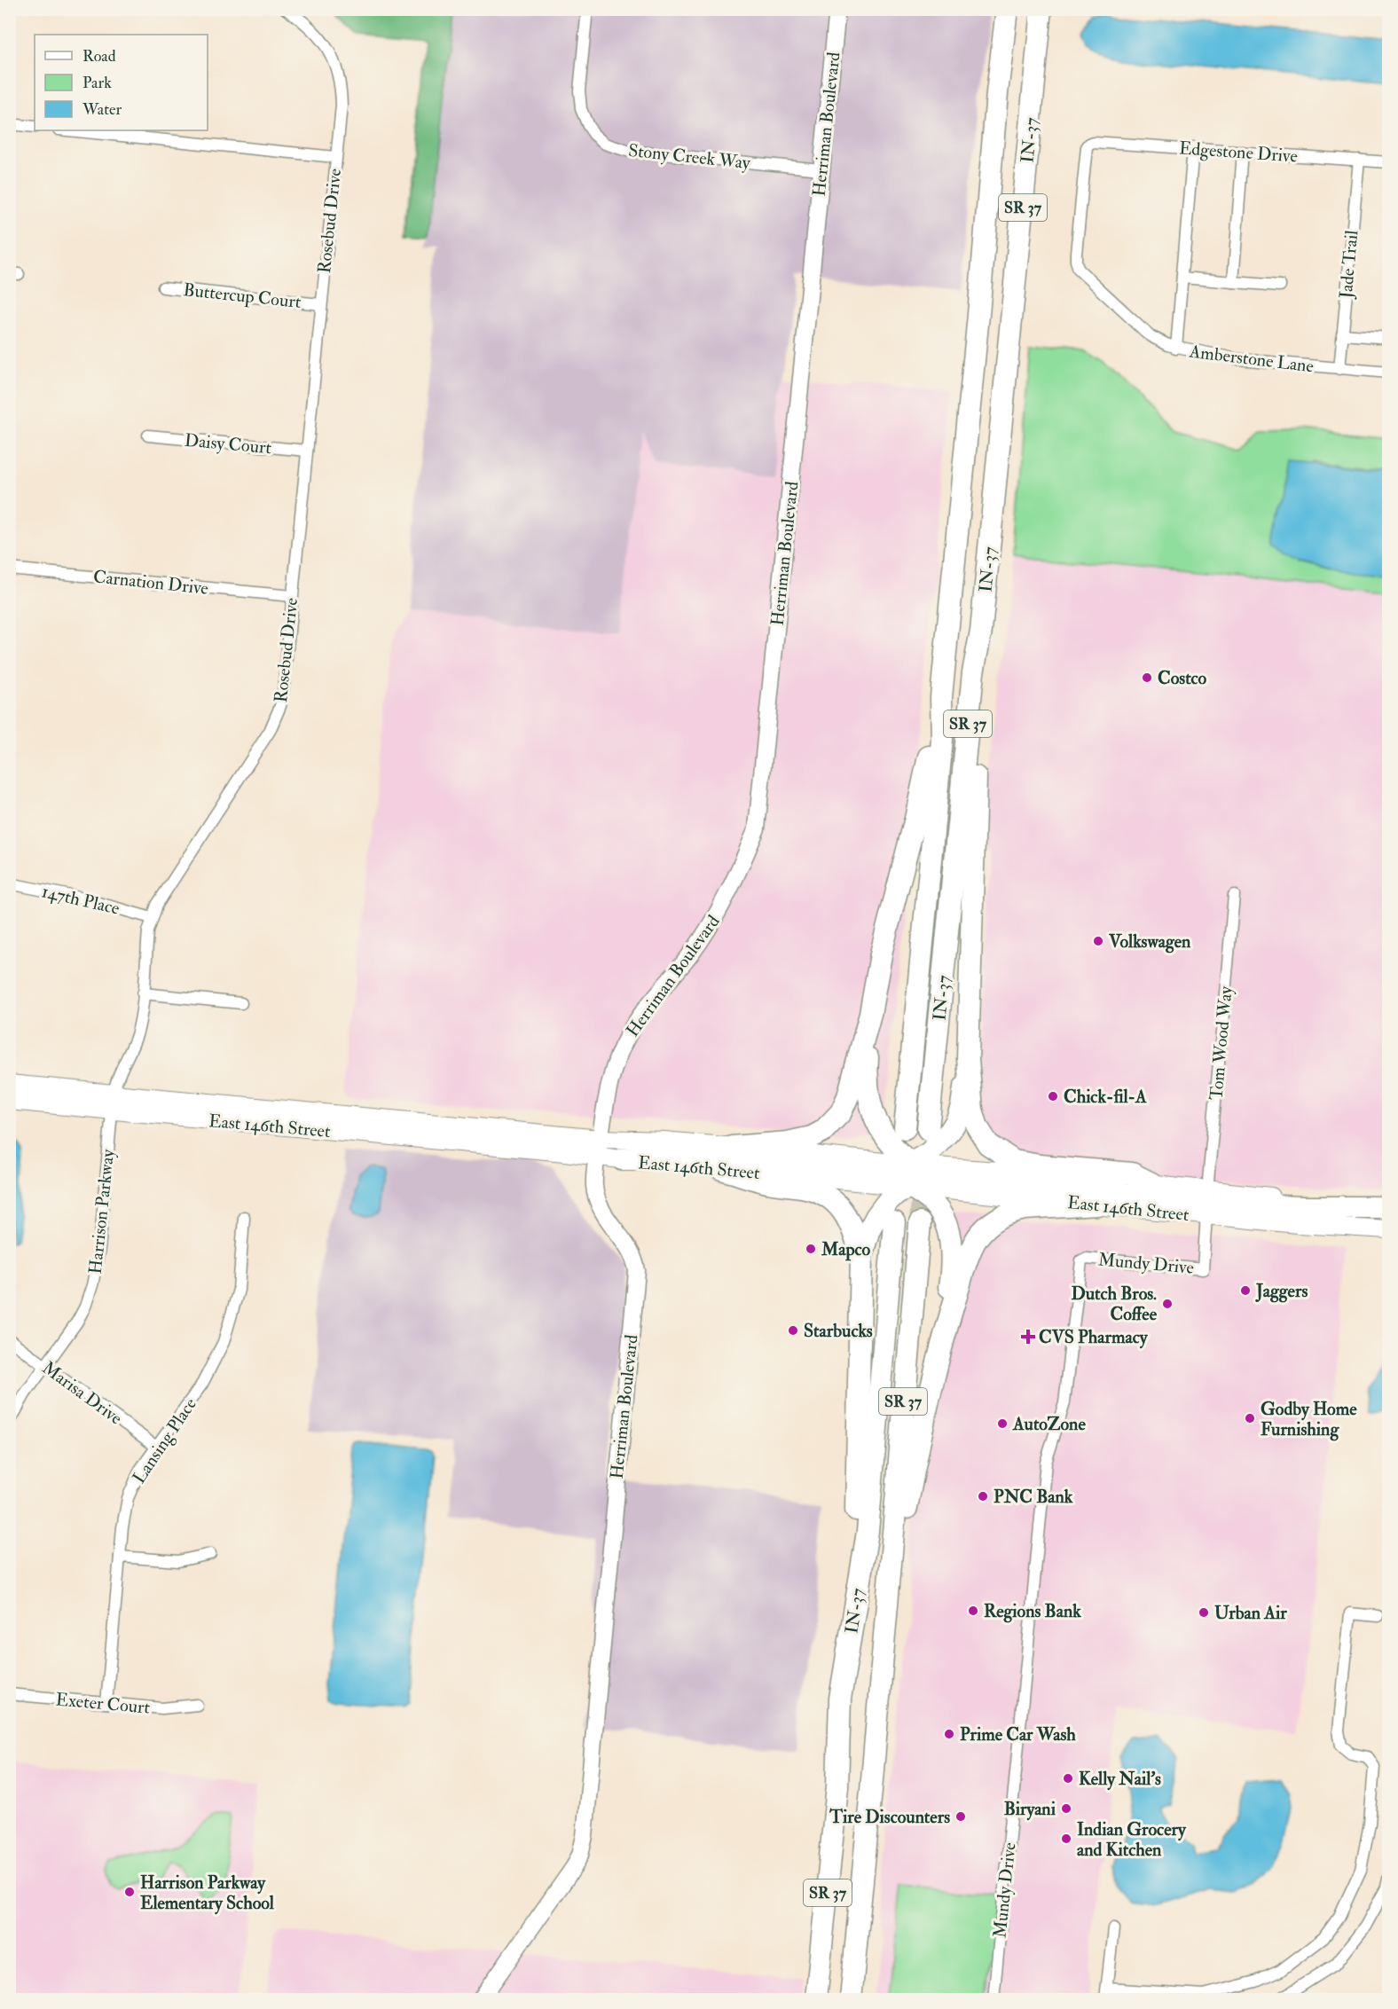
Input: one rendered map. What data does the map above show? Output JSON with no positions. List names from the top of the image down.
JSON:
{
  "streets": {
    "highway": ["IN-37", "SR 37"],
    "main road": ["East 146th Street"],
    "street": [
      "Herriman Boulevard",
      "Edgestone Drive",
      "Stony Creek Way",
      "Rosebud Drive",
      "Jade Trail",
      "Buttercup Court",
      "Amberstone Lane",
      "Daisy Court",
      "Carnation Drive",
      "147th Place",
      "Tom Wood Way",
      "Harrison Parkway",
      "Mundy Drive",
      "Marisa Drive",
      "Lansing Place",
      "Exeter Court"
    ]
  },
  "crossings": [
    ["Herriman Boulevard", "Stony Creek Way"],
    ["Herriman Boulevard", "East 146th Street"],
    ["Edgestone Drive", "Jade Trail"],
    ["Edgestone Drive", "Amberstone Lane"],
    ["Rosebud Drive", "Buttercup Court"],
    ["Rosebud Drive", "Daisy Court"],
    ["Rosebud Drive", "Carnation Drive"],
    ["Rosebud Drive", "147th Place"],
    ["Rosebud Drive", "East 146th Street"],
    ["Rosebud Drive", "Harrison Parkway"],
    ["Jade Trail", "Amberstone Lane"],
    ["Tom Wood Way", "East 146th Street"],
    ["East 146th Street", "Harrison Parkway"],
    ["East 146th Street", "Mundy Drive"],
    ["Harrison Parkway", "Marisa Drive"],
    ["Marisa Drive", "Lansing Place"],
    ["Lansing Place", "Exeter Court"]
  ],
  "places": {
    "other": [
      "Costco",
      "Volkswagen",
      "Chick-fil-A",
      "Mapco",
      "Jaggers",
      "Dutch Bros. Coffee",
      "Starbucks",
      "Godby Home Furnishing",
      "AutoZone",
      "PNC Bank",
      "Regions Bank",
      "Urban Air",
      "Prime Car Wash",
      "Kelly Nail's",
      "Biryani",
      "Tire Discounters",
      "Indian Grocery and Kitchen",
      "Harrison Parkway Elementary School"
    ],
    "health": ["CVS Pharmacy"]
  },
  "legend": ["Road", "Park", "Water"]
}
